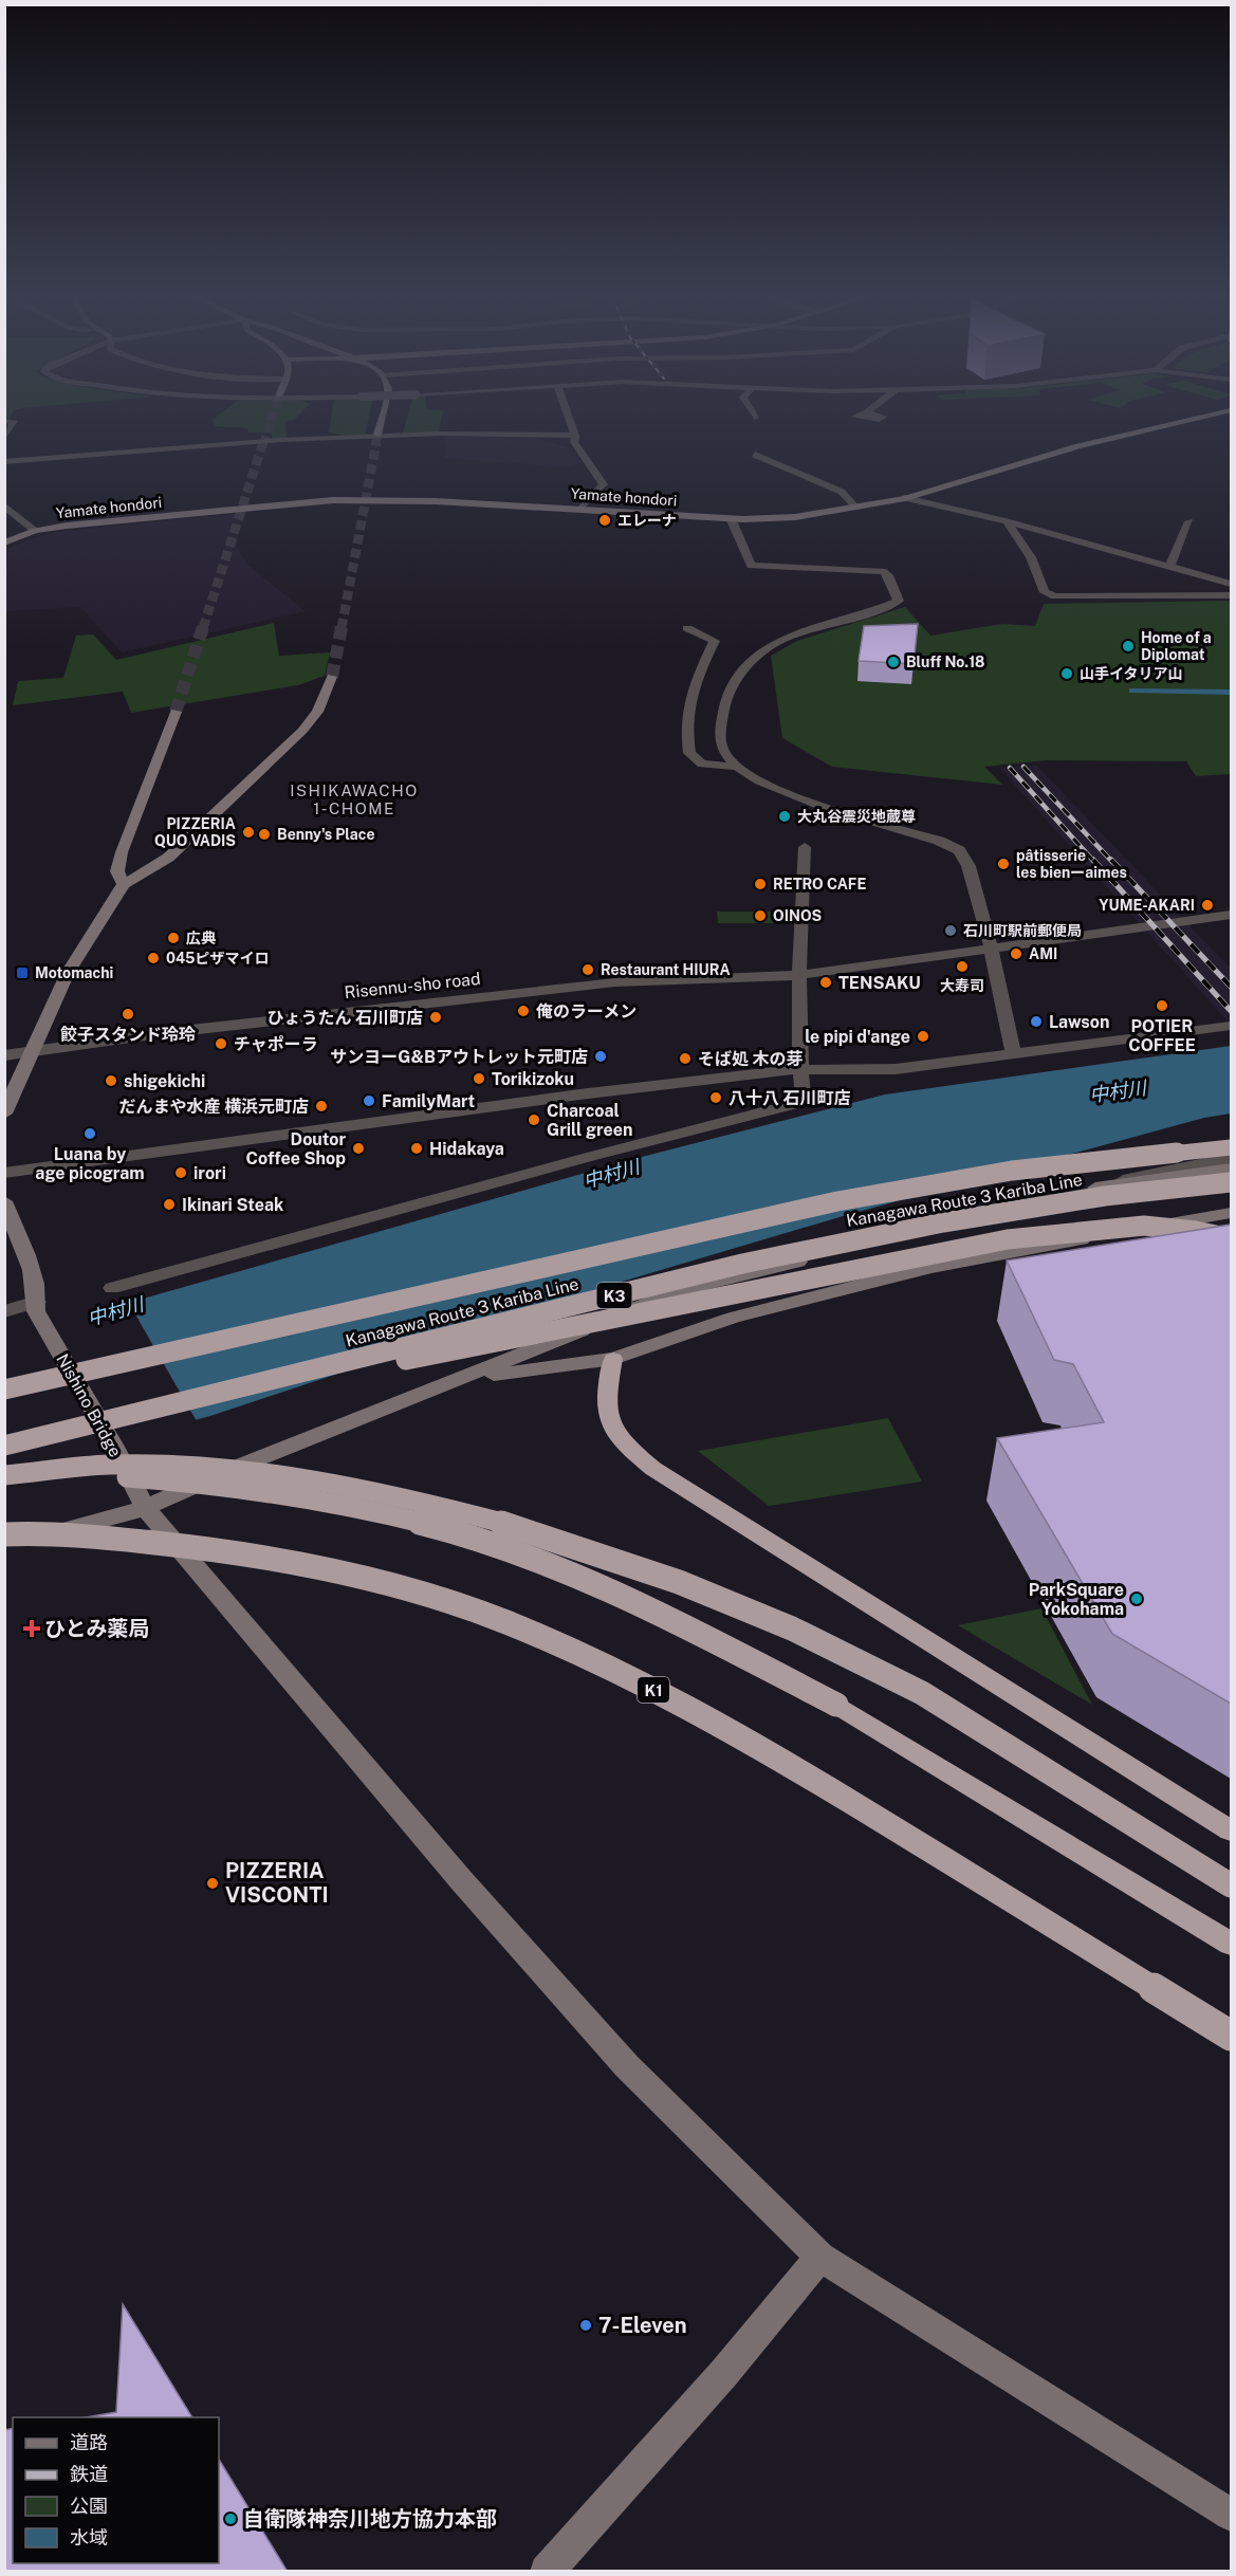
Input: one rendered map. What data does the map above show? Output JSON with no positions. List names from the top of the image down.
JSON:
{
  "streets": {
    "highway": ["Kanagawa Route 3 Kariba Line", "K3", "K1"],
    "street": ["Yamate hondori", "Risennu-sho road", "Nishino Bridge"]
  },
  "districts": ["ISHIKAWACHO 1-CHOME"],
  "water": ["中村川"],
  "places": {
    "other": [
      "エレーナ",
      "Home of a Diplomat",
      "Bluff No.18",
      "山手イタリア山",
      "大丸谷震災地蔵尊",
      "PIZZERIA QUO VADIS",
      "Benny's Place",
      "pâtisserie les bienーaimes",
      "RETRO CAFE",
      "YUME-AKARI",
      "OINOS",
      "石川町駅前郵便局",
      "広典",
      "AMI",
      "045ピザマイロ",
      "大寿司",
      "Restaurant HIURA",
      "TENSAKU",
      "POTIER COFFEE",
      "俺のラーメン",
      "餃子スタンド玲玲",
      "ひょうたん 石川町店",
      "Lawson",
      "le pipi d'ange",
      "チャポーラ",
      "サンヨーG&Bアウトレット元町店",
      "そば処 木の芽",
      "Torikizoku",
      "shigekichi",
      "八十八 石川町店",
      "FamilyMart",
      "だんまや水産 横浜元町店",
      "Charcoal Grill green",
      "Luana by age picogram",
      "Doutor Coffee Shop",
      "Hidakaya",
      "irori",
      "Ikinari Steak",
      "ParkSquare Yokohama",
      "PIZZERIA VISCONTI",
      "7-Eleven",
      "自衛隊神奈川地方協力本部"
    ],
    "transit": ["Motomachi"],
    "health": ["ひとみ薬局"]
  },
  "legend": [
    "道路",
    "鉄道",
    "公園",
    "水域"
  ]
}
